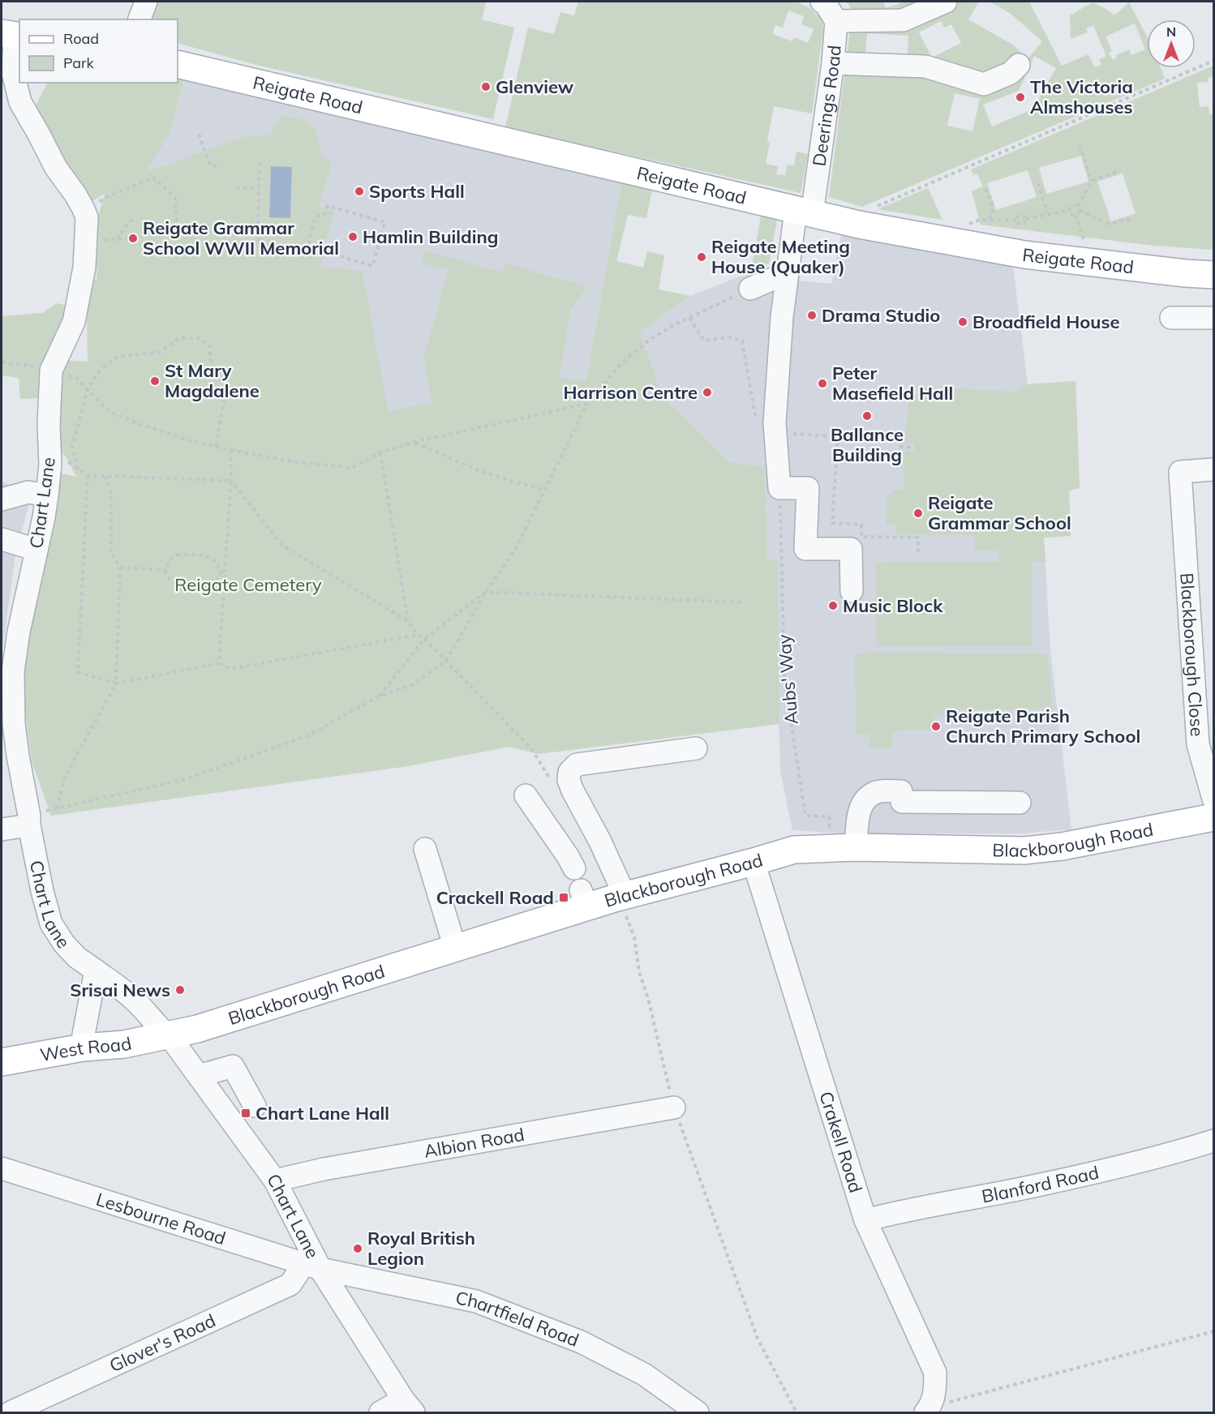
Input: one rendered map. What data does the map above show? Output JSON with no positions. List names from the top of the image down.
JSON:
{
  "streets": {
    "main road": ["Reigate Road", "Blackborough Road", "West Road"],
    "street": [
      "Deerings Road",
      "Chart Lane",
      "Blackborough Close",
      "Crakell Road",
      "Albion Road",
      "Blanford Road",
      "Lesbourne Road",
      "Chartfield Road",
      "Glover's Road"
    ],
    "path": ["Aubs' Way"]
  },
  "crossings": [
    ["Reigate Road", "Deerings Road"],
    ["Deerings Road", "Aubs' Way"],
    ["Chart Lane", "Blackborough Road"],
    ["Chart Lane", "West Road"],
    ["Chart Lane", "Albion Road"],
    ["Chart Lane", "Lesbourne Road"],
    ["Chart Lane", "Chartfield Road"],
    ["Chart Lane", "Glover's Road"],
    ["Aubs' Way", "Blackborough Road"],
    ["Blackborough Road", "West Road"],
    ["Blackborough Road", "Crakell Road"],
    ["Crakell Road", "Blanford Road"],
    ["Lesbourne Road", "Chartfield Road"],
    ["Lesbourne Road", "Glover's Road"],
    ["Chartfield Road", "Glover's Road"]
  ],
  "parks": ["Reigate Cemetery"],
  "places": {
    "other": [
      "Glenview",
      "The Victoria Almshouses",
      "Sports Hall",
      "Hamlin Building",
      "Reigate Grammar School WWII Memorial",
      "Reigate Meeting House (Quaker)",
      "Drama Studio",
      "Broadfield House",
      "St Mary Magdalene",
      "Peter Masefield Hall",
      "Harrison Centre",
      "Ballance Building",
      "Reigate Grammar School",
      "Music Block",
      "Reigate Parish Church Primary School",
      "Srisai News",
      "Royal British Legion"
    ],
    "transit": ["Crackell Road", "Chart Lane Hall"]
  },
  "legend": ["Road", "Park"],
  "north": "top"
}
